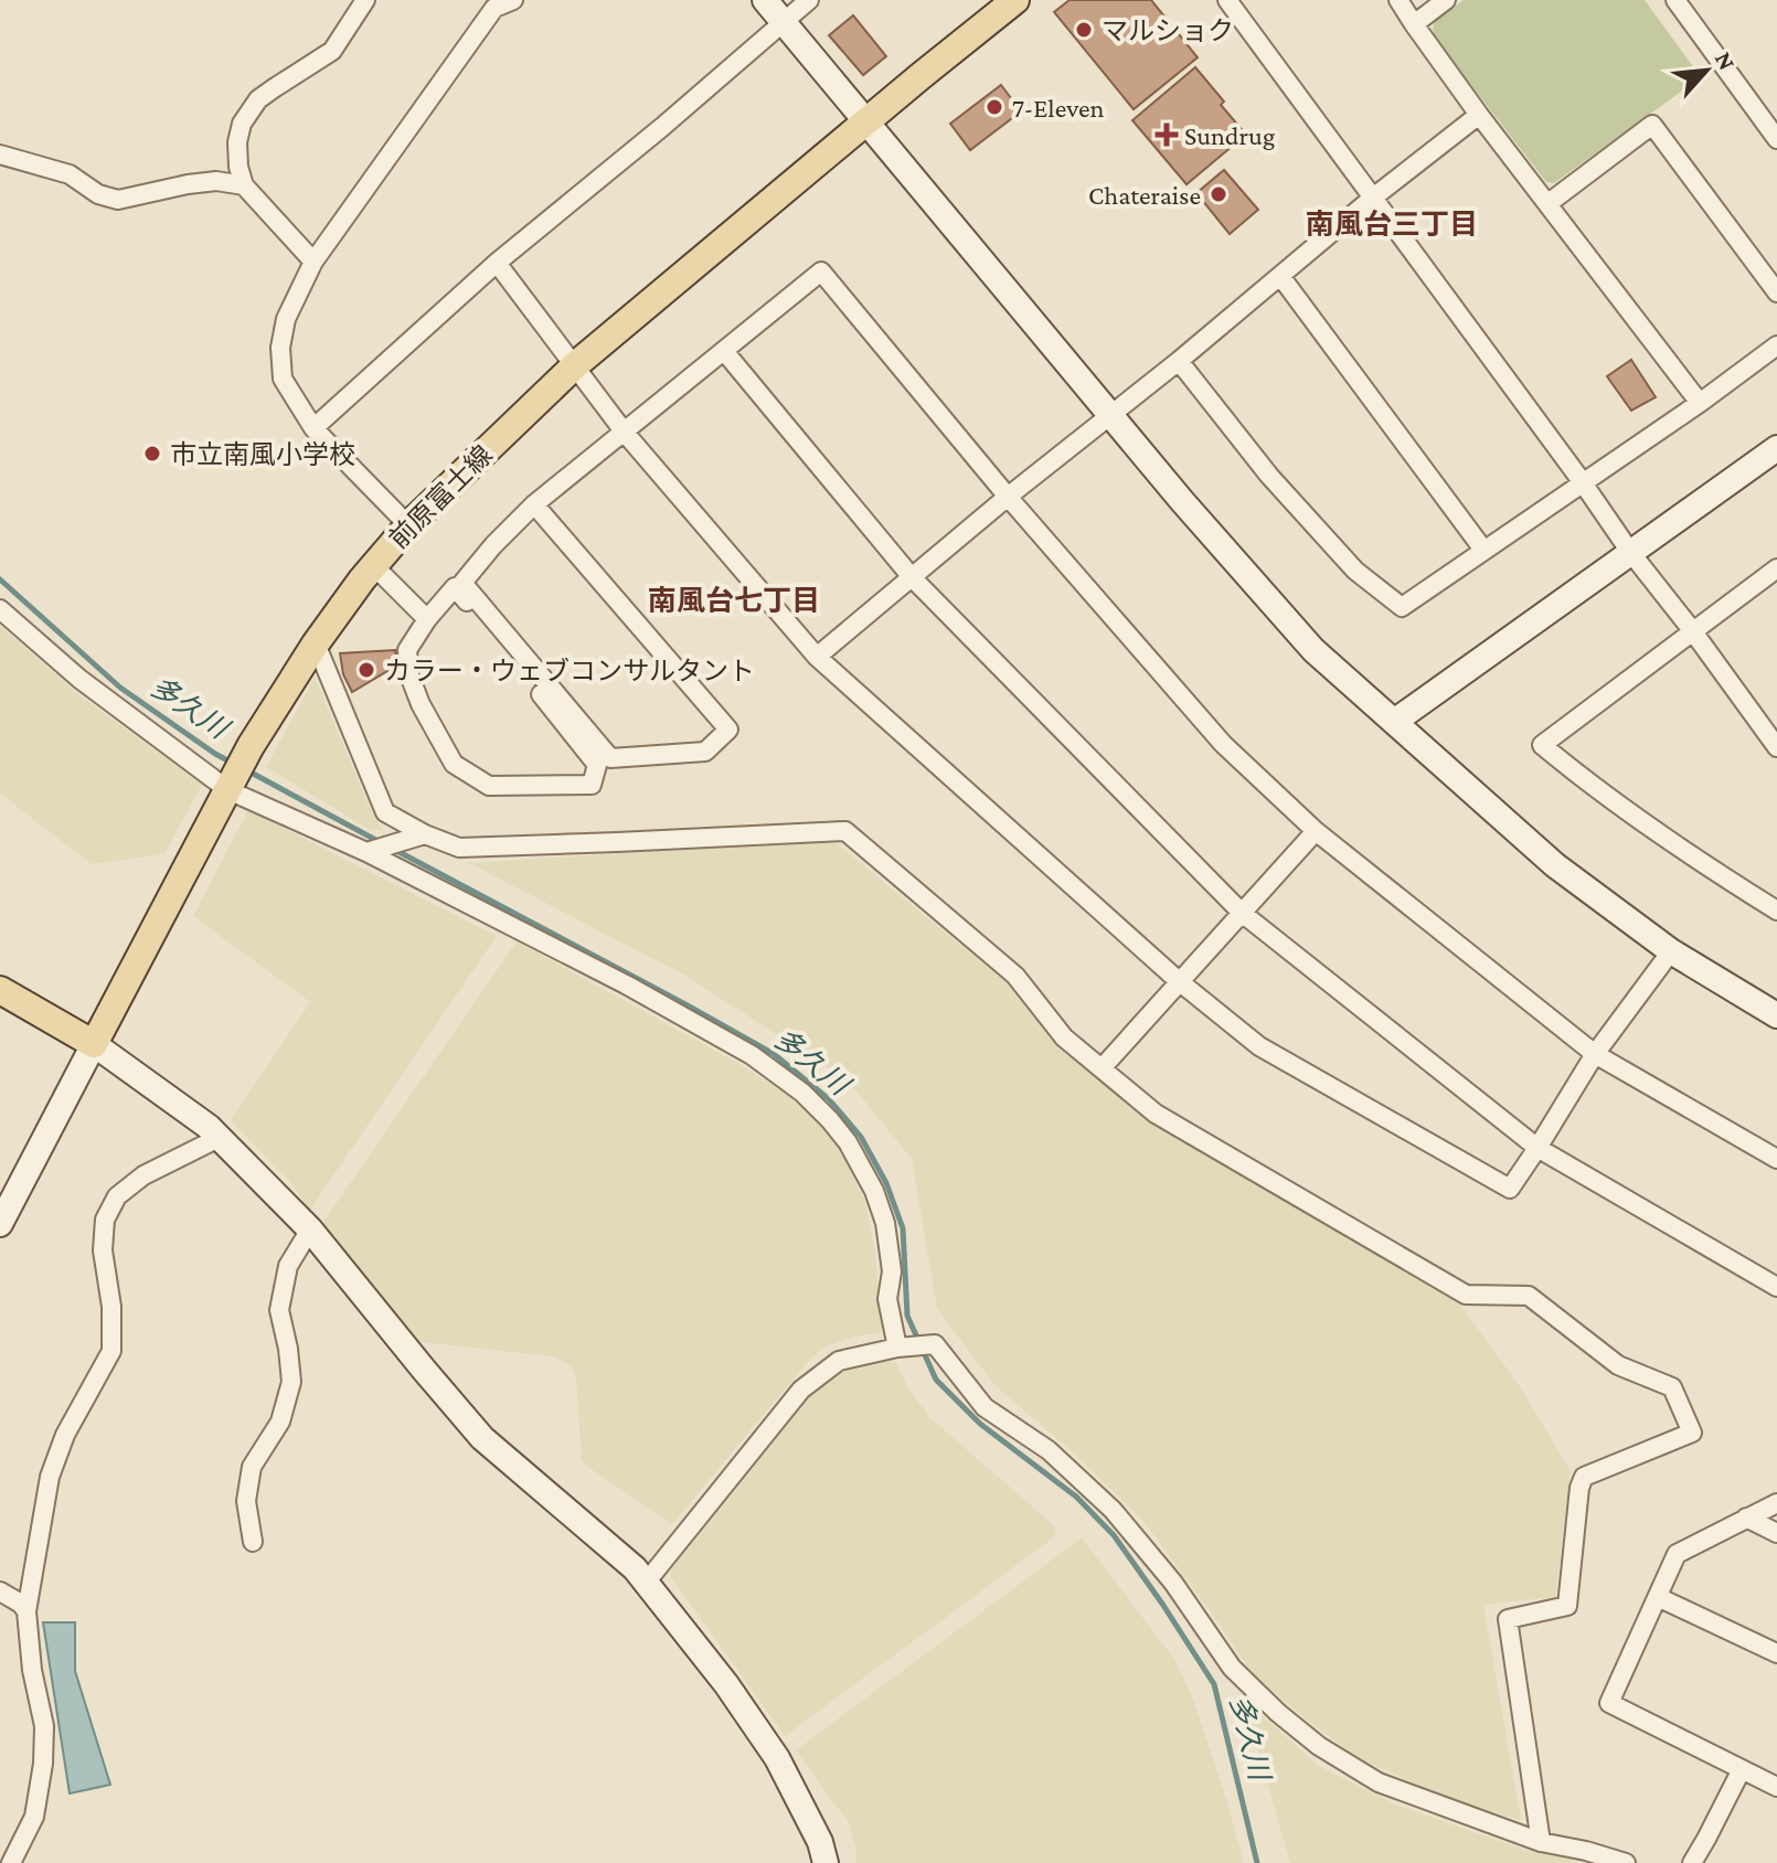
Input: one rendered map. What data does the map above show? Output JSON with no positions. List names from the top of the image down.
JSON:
{
  "streets": {
    "main road": ["前原富士線"]
  },
  "districts": ["南風台三丁目", "南風台七丁目"],
  "water": ["多久川"],
  "places": {
    "other": [
      "マルショク",
      "7-Eleven",
      "Chateraise",
      "市立南風小学校",
      "カラー・ウェブコンサルタント"
    ],
    "health": ["Sundrug"]
  },
  "north": "top right"
}
